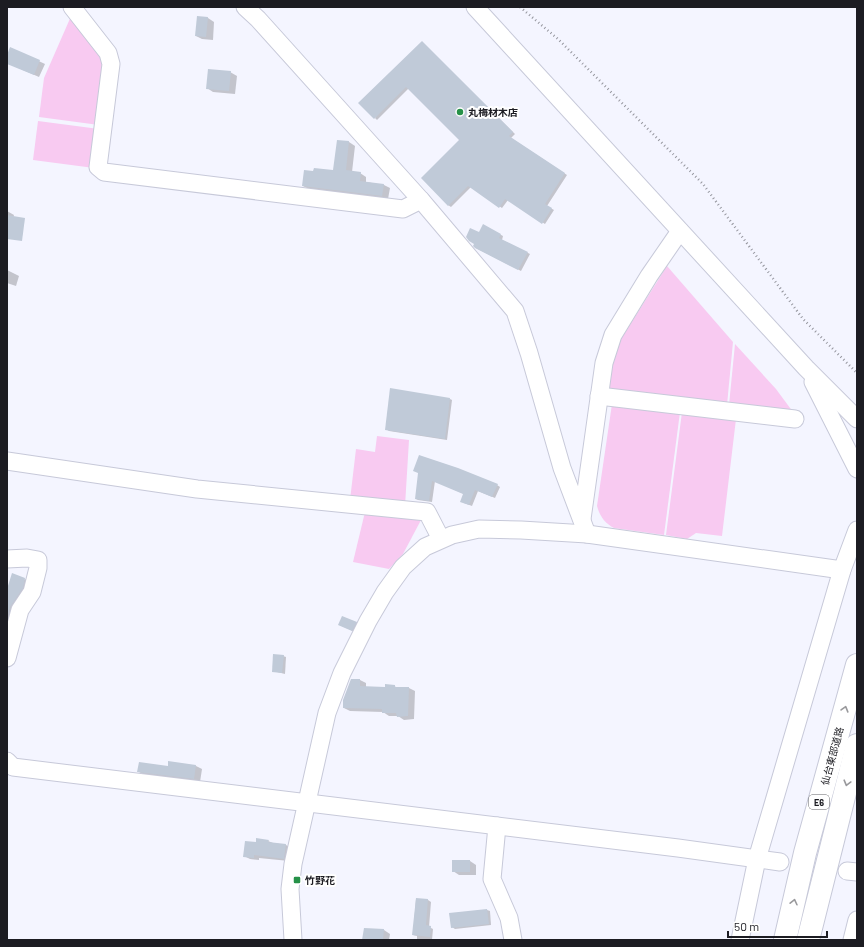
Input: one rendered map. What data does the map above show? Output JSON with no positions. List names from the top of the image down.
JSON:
{
  "streets": {
    "highway": ["仙台東部道路", "E6"]
  },
  "places": {
    "other": ["丸梅材木店"],
    "transit": ["竹野花"]
  },
  "scale_bar": "50 m"
}
